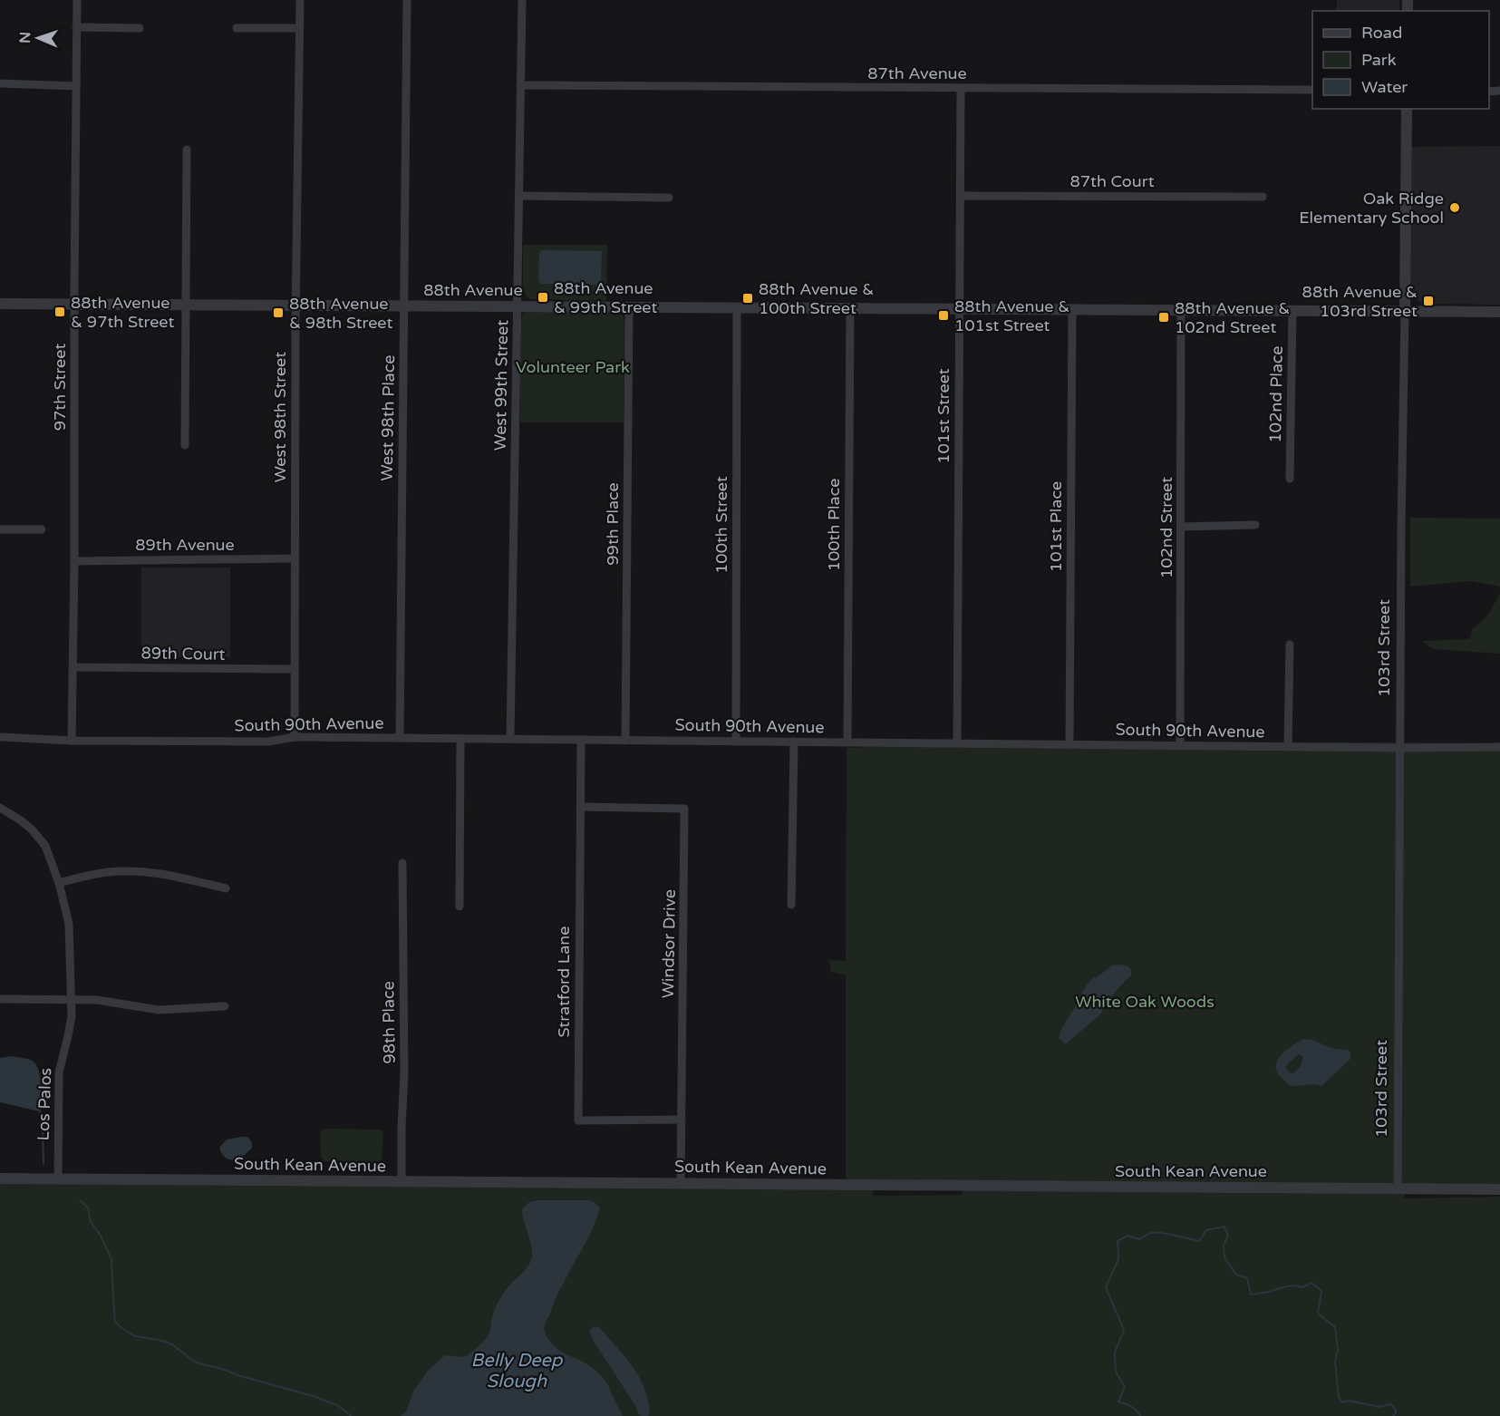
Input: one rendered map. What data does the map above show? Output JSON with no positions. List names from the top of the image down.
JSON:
{
  "streets": {
    "street": [
      "87th Avenue",
      "87th Court",
      "88th Avenue",
      "West 99th Street",
      "97th Street",
      "102nd Place",
      "101st Street",
      "West 98th Street",
      "West 98th Place",
      "99th Place",
      "100th Street",
      "100th Place",
      "101st Place",
      "102nd Street",
      "89th Avenue",
      "103rd Street",
      "89th Court",
      "South 90th Avenue",
      "Windsor Drive",
      "Stratford Lane",
      "98th Place",
      "Los Palos",
      "South Kean Avenue"
    ]
  },
  "crossings": [
    ["87th Avenue", "West 99th Street"],
    ["87th Avenue", "101st Street"],
    ["87th Court", "101st Street"],
    ["88th Avenue", "West 99th Street"],
    ["88th Avenue", "97th Street"],
    ["88th Avenue", "102nd Place"],
    ["88th Avenue", "101st Street"],
    ["88th Avenue", "West 98th Street"],
    ["88th Avenue", "West 98th Place"],
    ["88th Avenue", "99th Place"],
    ["88th Avenue", "100th Street"],
    ["88th Avenue", "100th Place"],
    ["88th Avenue", "101st Place"],
    ["88th Avenue", "102nd Street"],
    ["88th Avenue", "103rd Street"],
    ["West 99th Street", "South 90th Avenue"],
    ["97th Street", "89th Avenue"],
    ["97th Street", "89th Court"],
    ["97th Street", "South 90th Avenue"],
    ["101st Street", "South 90th Avenue"],
    ["West 98th Street", "89th Avenue"],
    ["West 98th Street", "89th Court"],
    ["West 98th Street", "South 90th Avenue"],
    ["West 98th Place", "South 90th Avenue"],
    ["99th Place", "South 90th Avenue"],
    ["100th Street", "South 90th Avenue"],
    ["100th Place", "South 90th Avenue"],
    ["101st Place", "South 90th Avenue"],
    ["102nd Street", "South 90th Avenue"],
    ["103rd Street", "South 90th Avenue"],
    ["103rd Street", "South Kean Avenue"],
    ["South 90th Avenue", "Stratford Lane"],
    ["Windsor Drive", "Stratford Lane"],
    ["Windsor Drive", "South Kean Avenue"],
    ["98th Place", "South Kean Avenue"],
    ["Los Palos", "South Kean Avenue"]
  ],
  "water": ["Belly Deep Slough"],
  "parks": ["Volunteer Park", "White Oak Woods"],
  "places": {
    "other": ["Oak Ridge Elementary School"],
    "transit": [
      "88th Avenue & 99th Street",
      "88th Avenue & 100th Street",
      "88th Avenue & 103rd Street",
      "88th Avenue & 97th Street",
      "88th Avenue & 98th Street",
      "88th Avenue & 101st Street",
      "88th Avenue & 102nd Street"
    ]
  },
  "legend": ["Road", "Park", "Water"],
  "north": "left"
}
